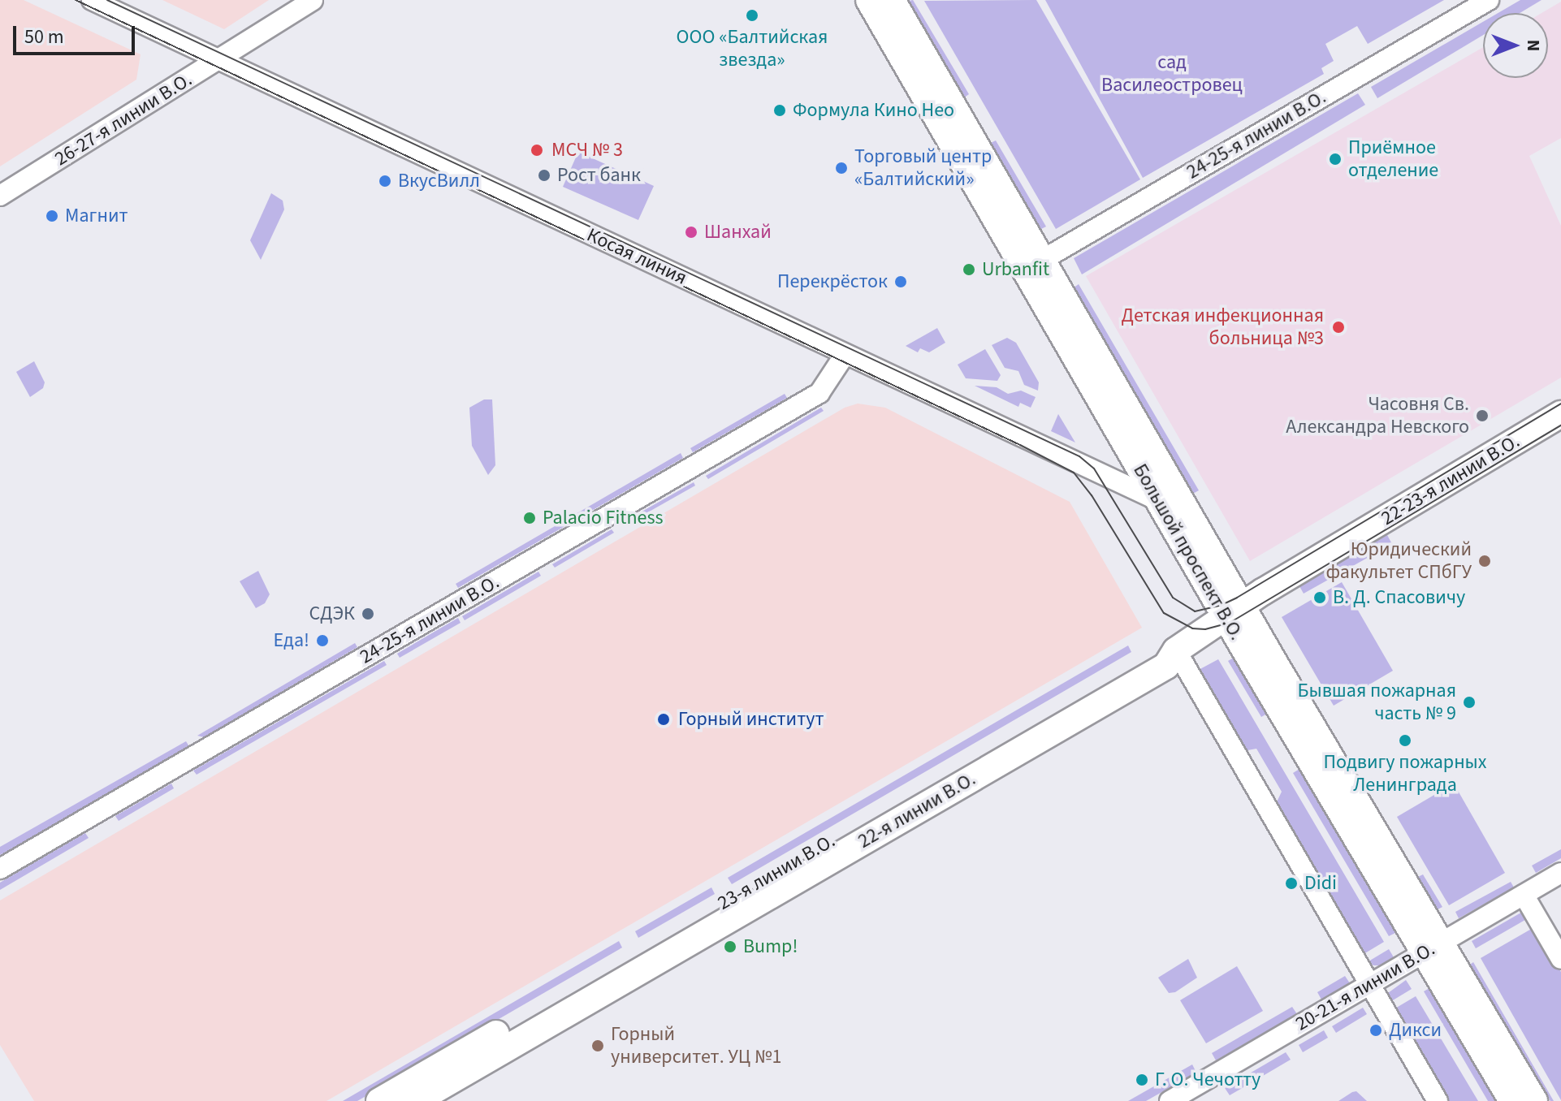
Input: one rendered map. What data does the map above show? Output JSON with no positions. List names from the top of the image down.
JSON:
{
  "streets": {
    "main road": [
      "22-23-я линии В.О.",
      "Большой проспект В.О.",
      "22-я линии В.О.",
      "23-я линии В.О."
    ],
    "street": [
      "26-27-я линии В.О.",
      "24-25-я линии В.О.",
      "Косая линия",
      "20-21-я линии В.О."
    ]
  },
  "crossings": [
    ["26-27-я линии В.О.", "Косая линия"],
    ["24-25-я линии В.О.", "Косая линия"],
    ["24-25-я линии В.О.", "Большой проспект В.О."],
    ["Косая линия", "Большой проспект В.О."],
    ["22-23-я линии В.О.", "Большой проспект В.О."],
    ["22-23-я линии В.О.", "22-я линии В.О."],
    ["22-23-я линии В.О.", "23-я линии В.О."],
    ["Большой проспект В.О.", "20-21-я линии В.О."],
    ["22-я линии В.О.", "23-я линии В.О."]
  ],
  "parks": ["сад Василеостровец"],
  "places": [
    "ООО «Балтийская звезда»",
    "Формула Кино Нео",
    "МСЧ № 3",
    "Приёмное отделение",
    "Торговый центр «Балтийский»",
    "Рост банк",
    "ВкусВилл",
    "Магнит",
    "Шанхай",
    "Urbanfit",
    "Перекрёсток",
    "Детская инфекционная больница №3",
    "Часовня Св. Александра Невского",
    "Palacio Fitness",
    "Юридический факультет СПбГУ",
    "В. Д. Спасовичу",
    "СДЭК",
    "Еда!",
    "Бывшая пожарная часть № 9",
    "Горный институт",
    "Подвигу пожарных Ленинграда",
    "Didi",
    "Bump!",
    "Дикси",
    "Горный университет. УЦ №1",
    "Г. О. Чечотту"
  ],
  "scale_bar": "50 m",
  "north": "right"
}
